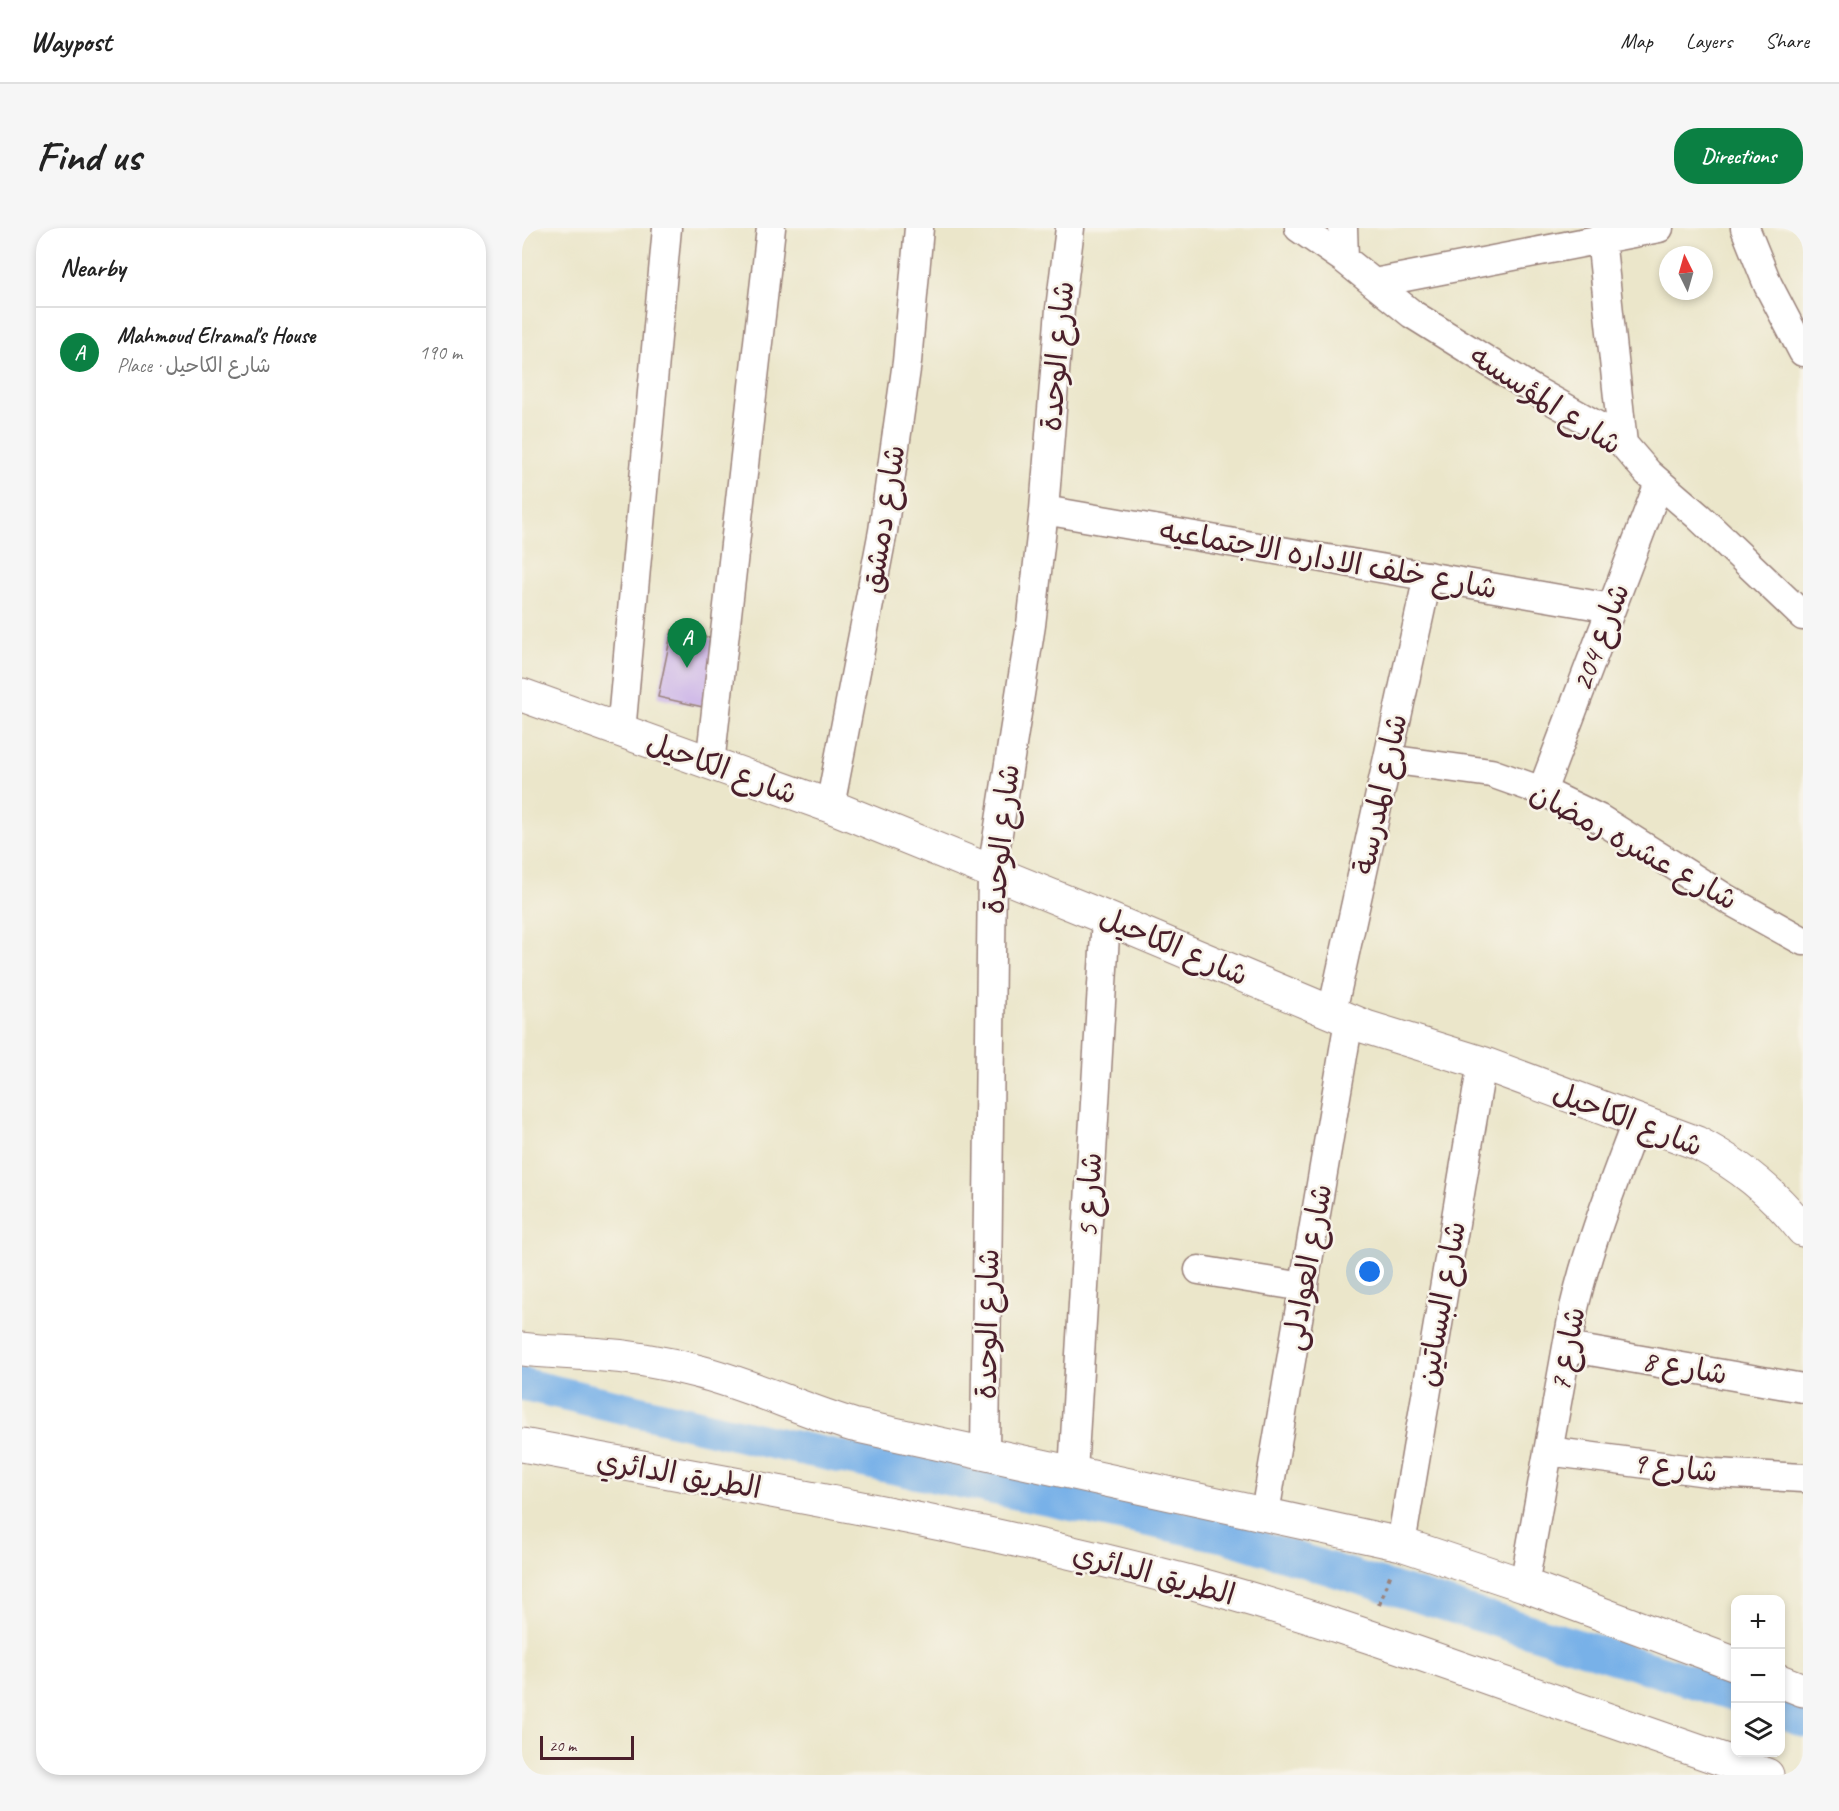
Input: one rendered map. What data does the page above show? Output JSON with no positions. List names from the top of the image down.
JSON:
{
  "streets": {
    "street": [
      "شارع الوحدة",
      "شارع المؤسسه",
      "شارع دمشق",
      "شارع خلف الاداره الاجتماعيه",
      "شارع 204",
      "شارع الكاحيل",
      "شارع المدرسة",
      "شارع عشره رمضان",
      "شارع 5",
      "شارع العوادلى",
      "شارع البساتين",
      "شارع 7",
      "شارع 8",
      "شارع 9",
      "الطريق الدائري"
    ]
  },
  "crossings": [
    ["شارع الوحدة", "شارع خلف الاداره الاجتماعيه"],
    ["شارع الوحدة", "شارع الكاحيل"],
    ["شارع المؤسسه", "شارع 204"],
    ["شارع دمشق", "شارع الكاحيل"],
    ["شارع خلف الاداره الاجتماعيه", "شارع 204"],
    ["شارع خلف الاداره الاجتماعيه", "شارع المدرسة"],
    ["شارع 204", "شارع عشره رمضان"],
    ["شارع الكاحيل", "شارع المدرسة"],
    ["شارع الكاحيل", "شارع 5"],
    ["شارع الكاحيل", "شارع العوادلى"],
    ["شارع الكاحيل", "شارع البساتين"],
    ["شارع الكاحيل", "شارع 7"],
    ["شارع المدرسة", "شارع عشره رمضان"],
    ["شارع المدرسة", "شارع العوادلى"],
    ["شارع 7", "شارع 8"],
    ["شارع 7", "شارع 9"]
  ],
  "scale_bar": "20 m",
  "north": "top",
  "page": {
    "header": "Waypost",
    "nav": ["Map", "Layers", "Share"],
    "buttons": "Directions",
    "title": "Find us",
    "heading": "Nearby",
    "list": [
      {
        "mark": "A",
        "name": "Mahmoud Elramal's House",
        "note": "Place · شارع الكاحيل",
        "value": "190 m"
      }
    ],
    "pins": "A",
    "map_buttons": ["+", "−"],
    "scale": "20 m"
  }
}
